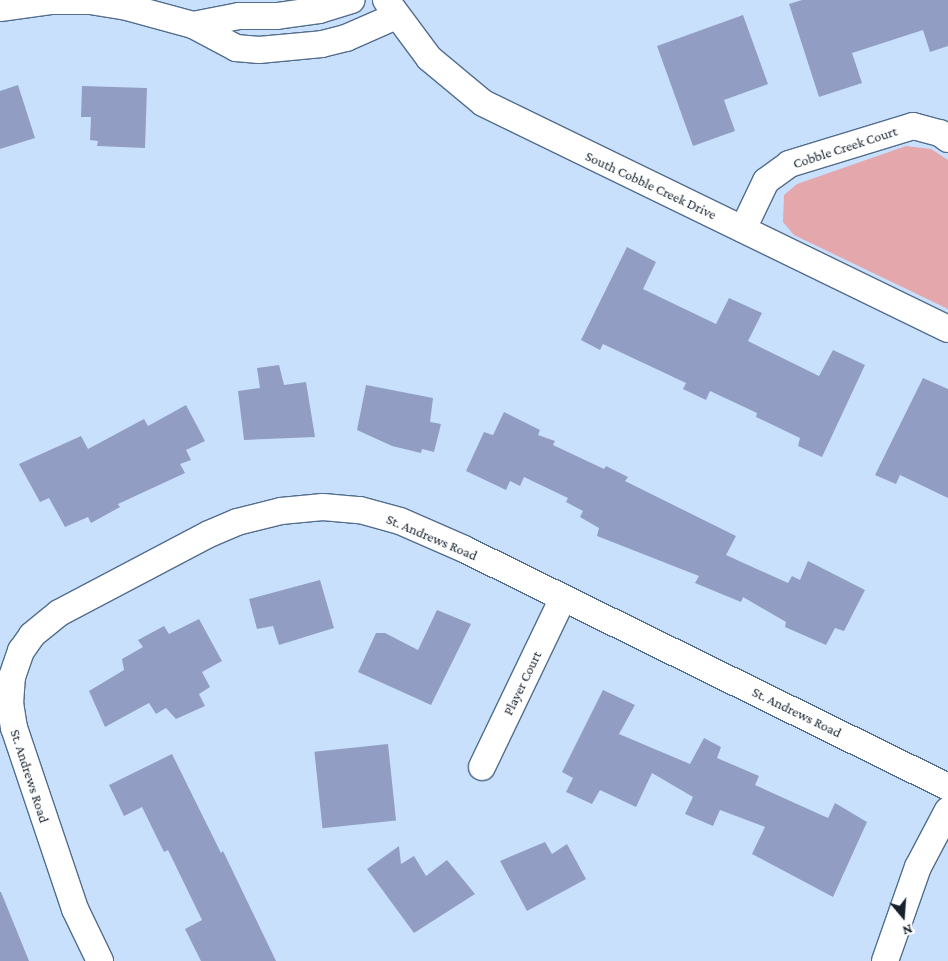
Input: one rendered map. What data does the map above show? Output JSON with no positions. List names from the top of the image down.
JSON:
{
  "streets": {
    "street": [
      "Cobble Creek Court",
      "South Cobble Creek Drive",
      "St. Andrews Road",
      "Player Court"
    ]
  },
  "crossings": [
    ["Cobble Creek Court", "South Cobble Creek Drive"],
    ["St. Andrews Road", "Player Court"]
  ],
  "north": "bottom"
}
